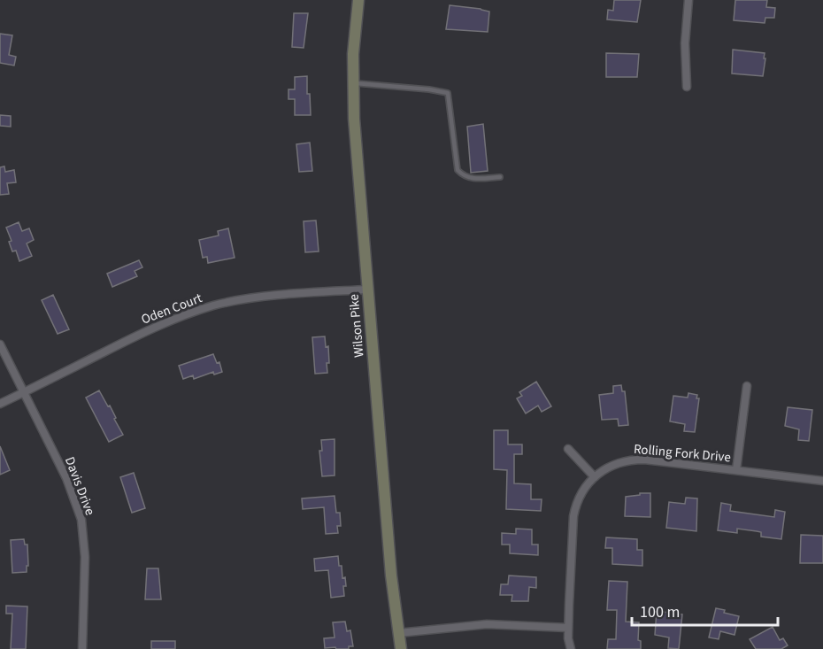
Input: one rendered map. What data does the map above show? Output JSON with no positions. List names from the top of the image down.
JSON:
{
  "streets": {
    "main road": ["Wilson Pike"],
    "street": ["Oden Court", "Rolling Fork Drive", "Davis Drive"]
  },
  "crossings": [
    ["Oden Court", "Wilson Pike"],
    ["Oden Court", "Davis Drive"]
  ],
  "scale_bar": "100 m"
}
